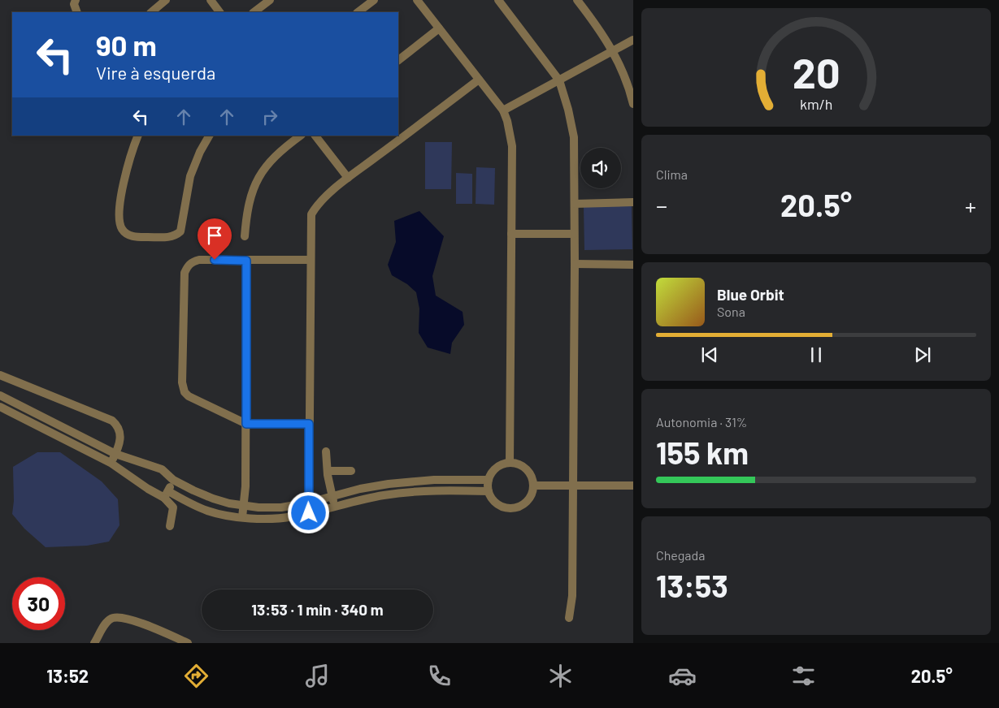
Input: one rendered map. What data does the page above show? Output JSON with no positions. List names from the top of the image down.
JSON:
{
  "page": {
    "turn": ["90 m", "Vire à esquerda"],
    "tile": [
      "Clima",
      ["Autonomia · 31%", "155 km"],
      ["Chegada", "13:53"]
    ],
    "heat": ["−", "20.5°", "+"],
    "song": ["Blue Orbit", "Sona"],
    "limit": "30",
    "trip": "13:53 · 1 min · 340 m",
    "tabs": ["13:52", "20.5°"],
    "gauge": ["20", "km/h"]
  }
}
